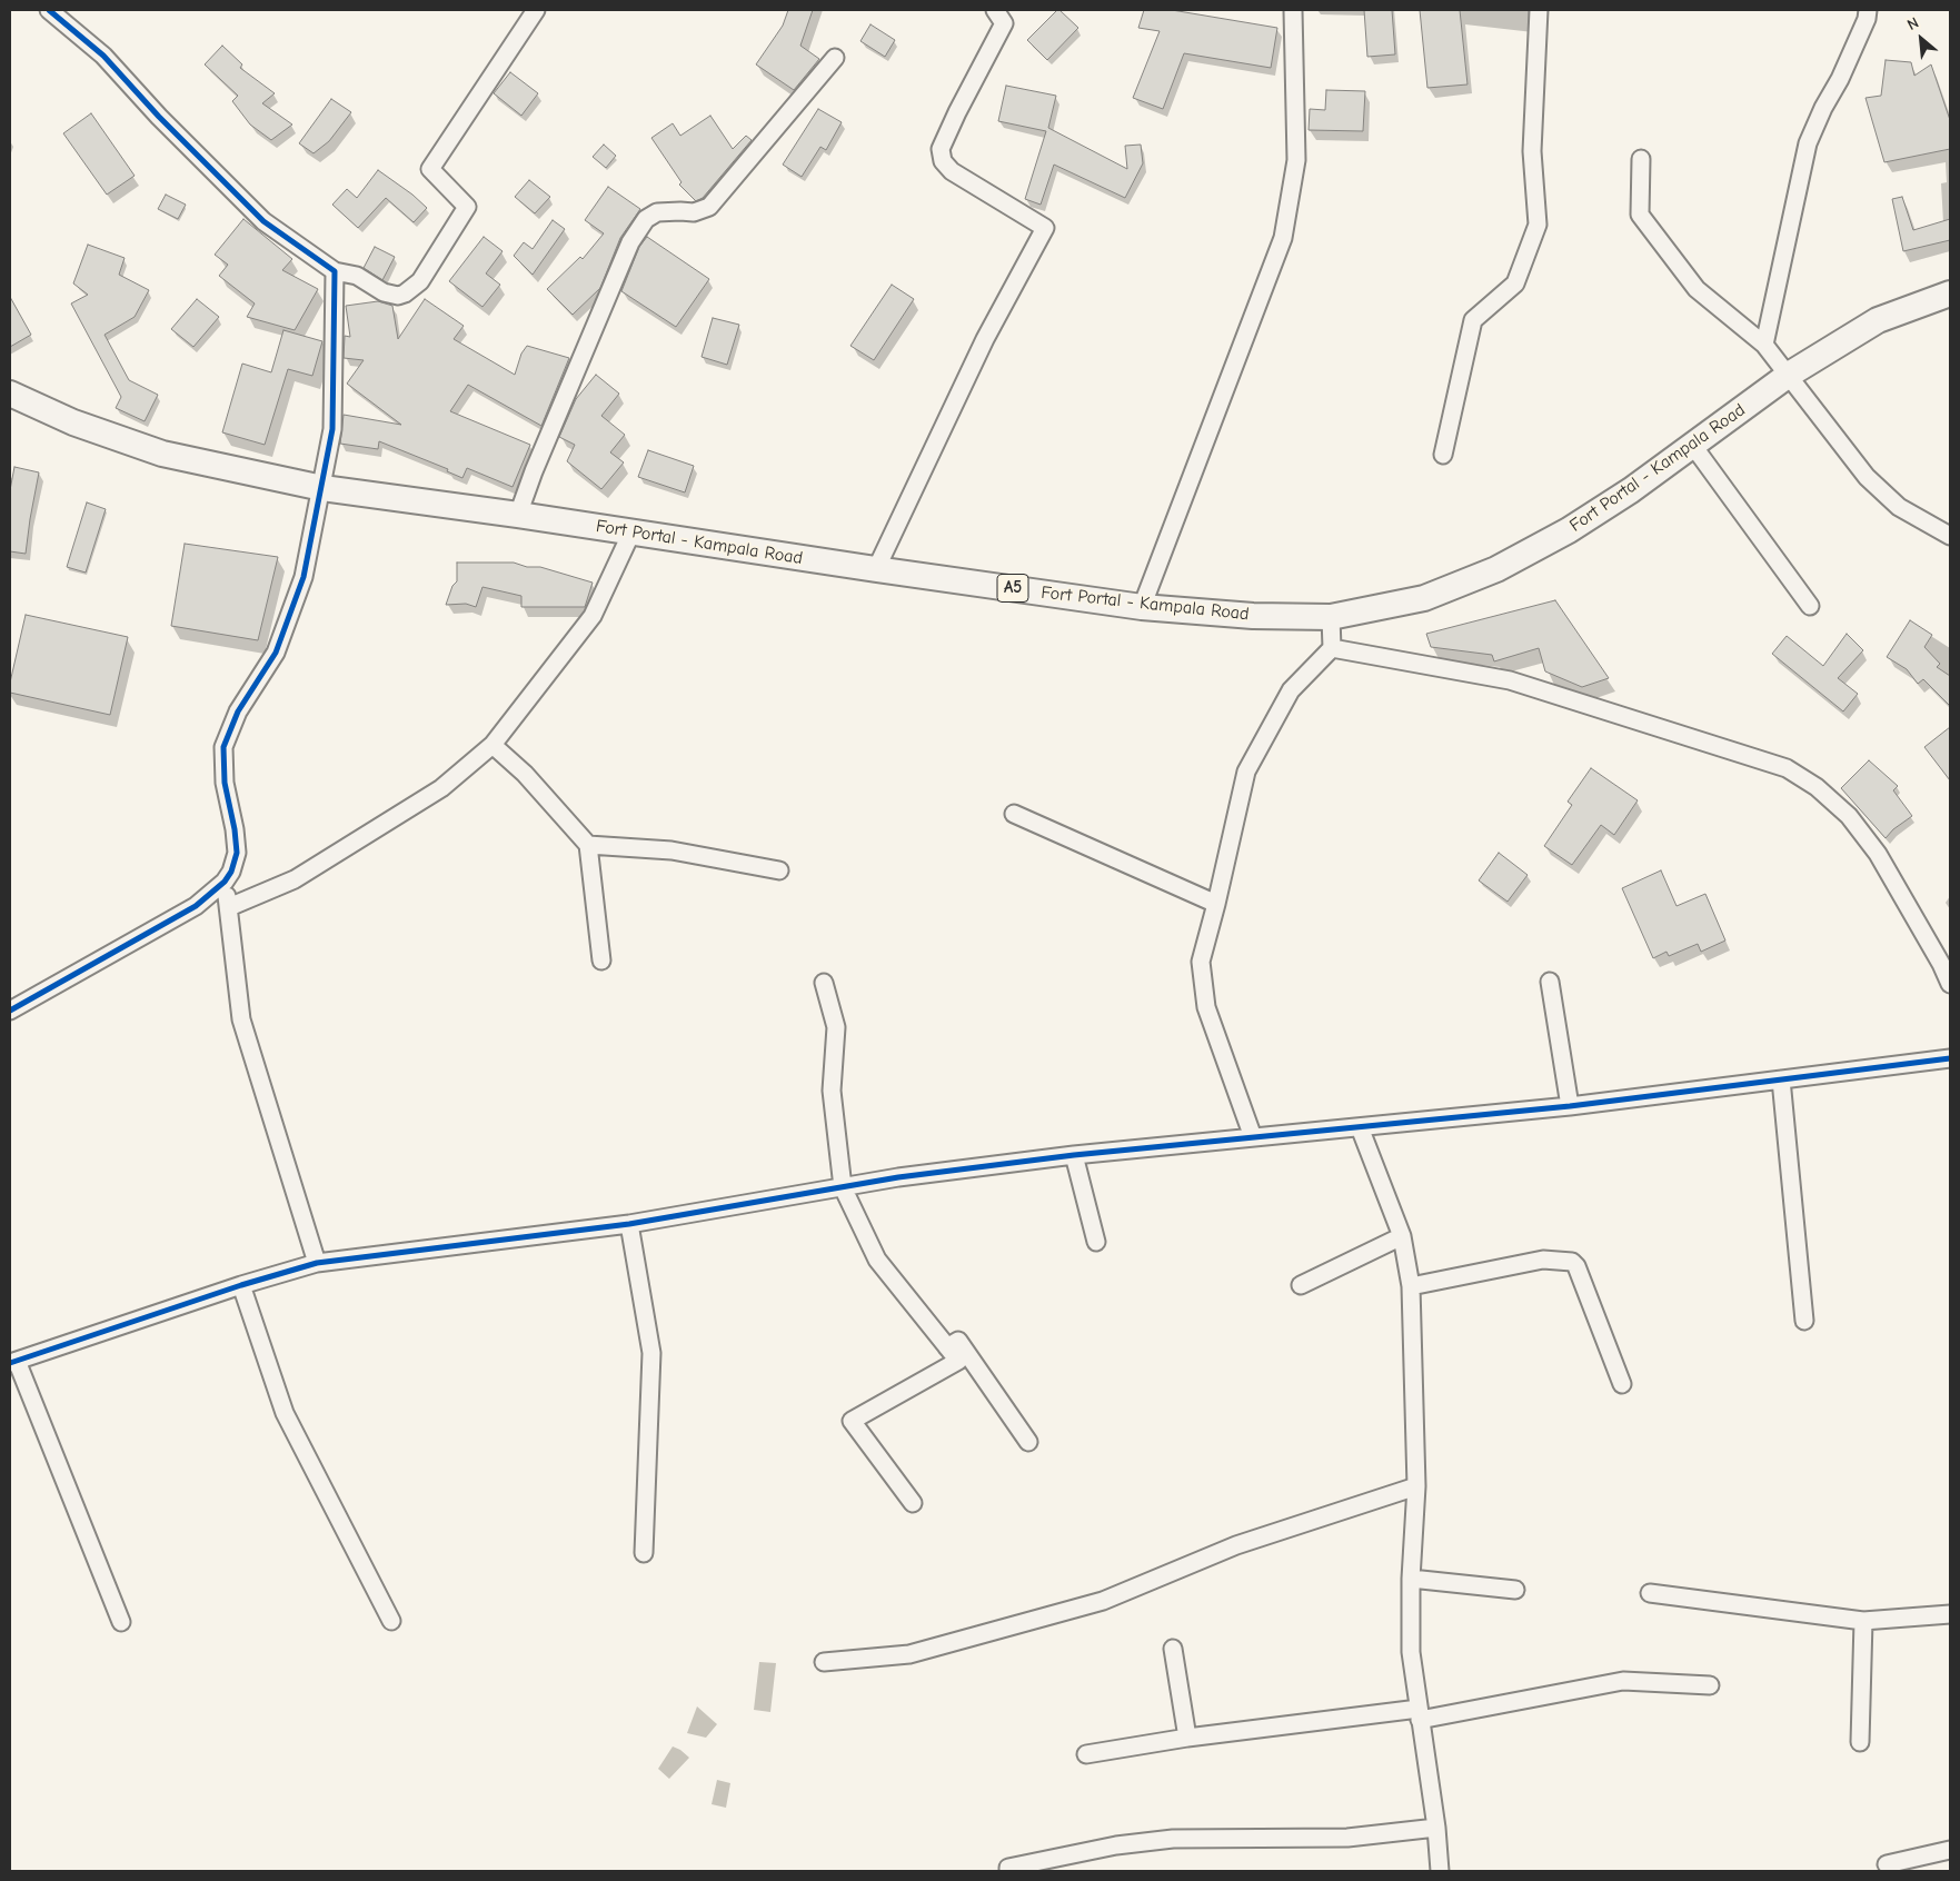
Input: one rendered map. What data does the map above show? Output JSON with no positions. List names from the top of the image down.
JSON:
{
  "streets": {
    "main road": ["Fort Portal - Kampala Road", "A5"]
  },
  "north": "top left"
}
